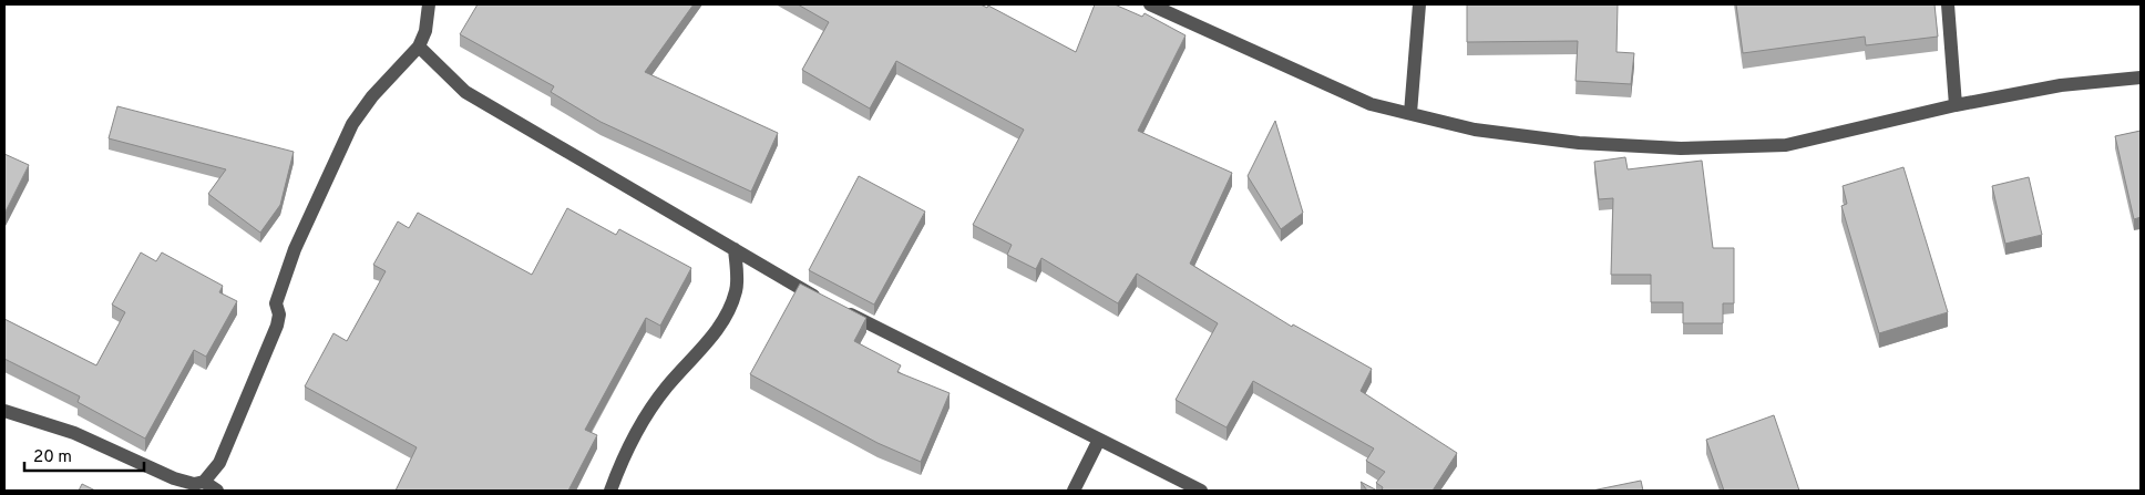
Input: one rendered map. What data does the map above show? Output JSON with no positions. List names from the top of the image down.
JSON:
{
  "scale_bar": "20 m"
}
